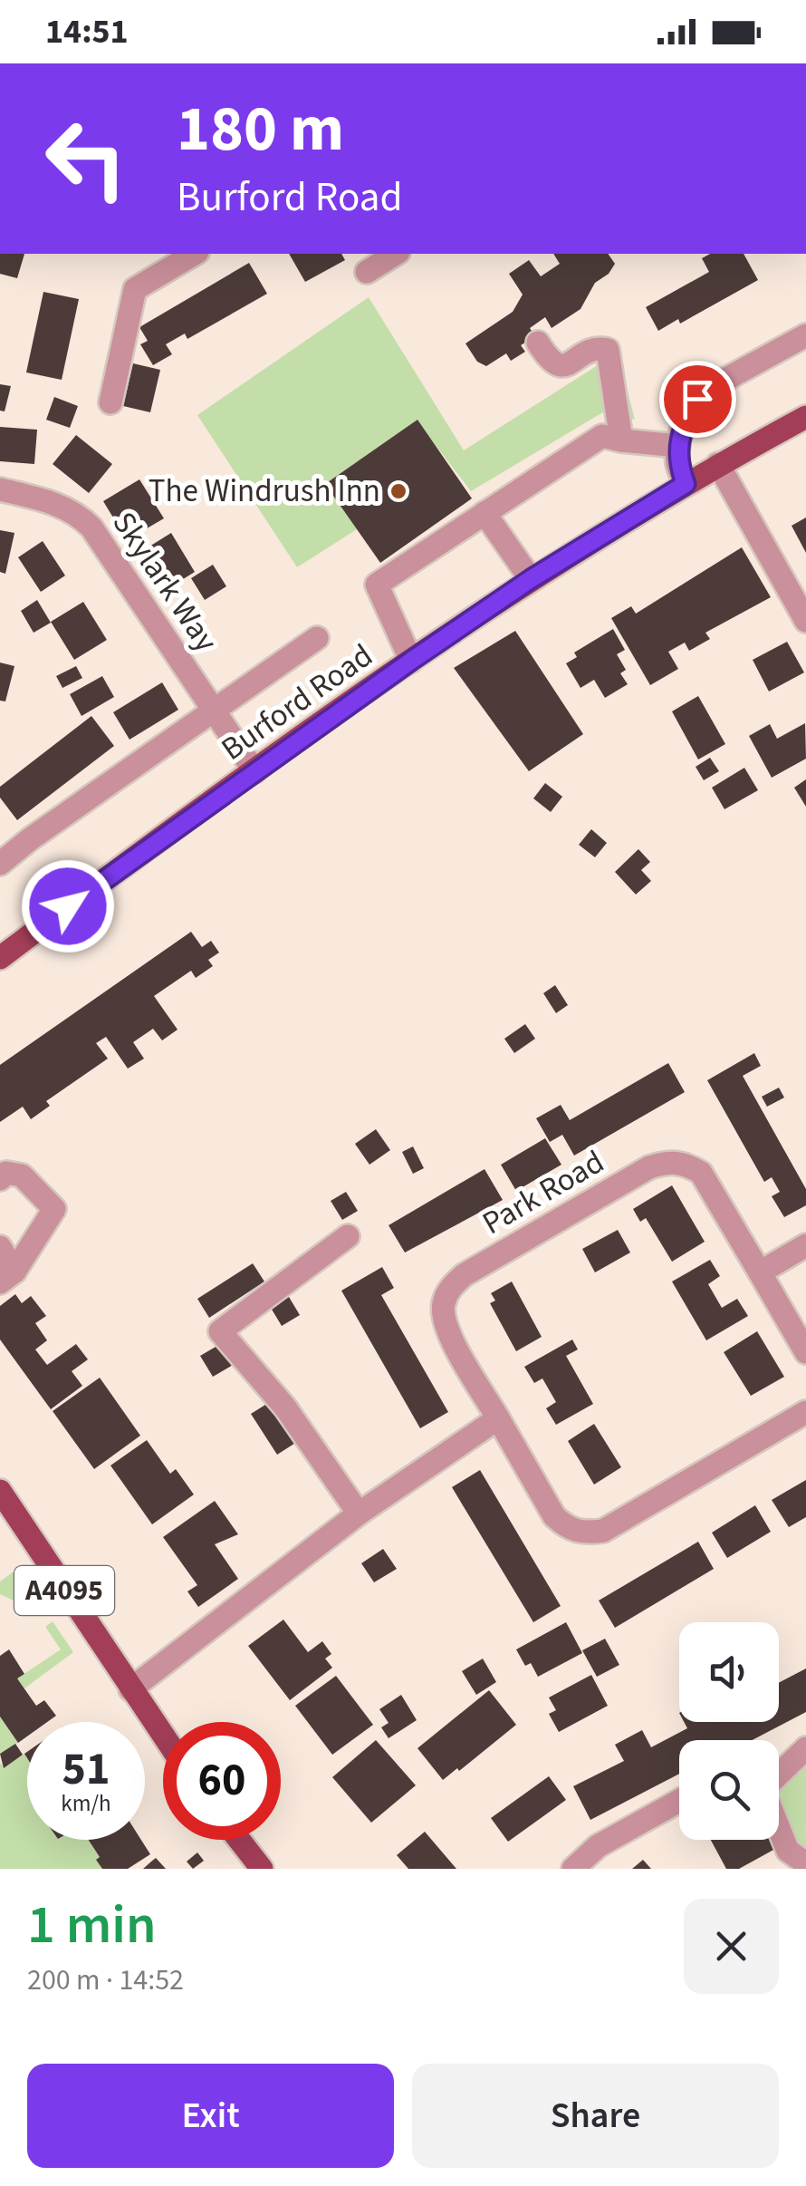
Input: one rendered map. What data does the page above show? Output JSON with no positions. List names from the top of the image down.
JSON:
{
  "streets": {
    "main road": ["Burford Road", "A4095"],
    "street": ["Skylark Way", "Park Road"]
  },
  "crossings": [
    ["Skylark Way", "Burford Road"]
  ],
  "places": ["The Windrush Inn"],
  "page": {
    "status": "14:51",
    "turn": ["180 m", "Burford Road"],
    "speed": "51 km/h",
    "limit": "60",
    "heading": ["1 min", "200 m · 14:52"],
    "buttons": ["Exit", "Share"]
  }
}
